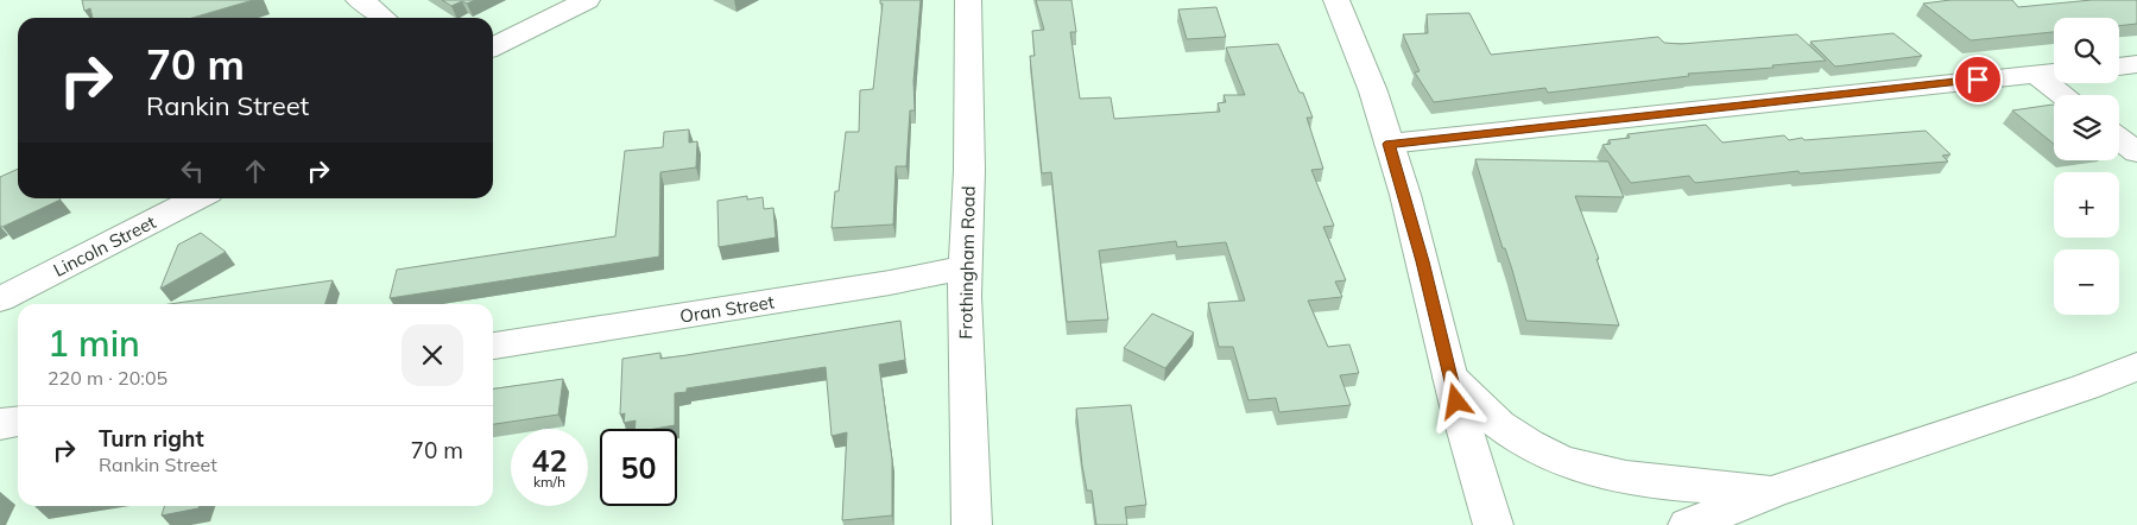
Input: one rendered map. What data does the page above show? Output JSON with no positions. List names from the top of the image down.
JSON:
{
  "streets": {
    "main road": ["Lincoln Street", "Frothingham Road", "Oran Street"]
  },
  "crossings": [
    ["Frothingham Road", "Oran Street"]
  ],
  "page": {
    "map_buttons": ["+", "−"],
    "turn": ["70 m", "Rankin Street"],
    "heading": ["1 min", "220 m · 20:05"],
    "list": [
      {
        "name": "Turn right",
        "note": "Rankin Street",
        "value": "70 m"
      }
    ],
    "speed": "42 km/h",
    "limit": "50"
  }
}
